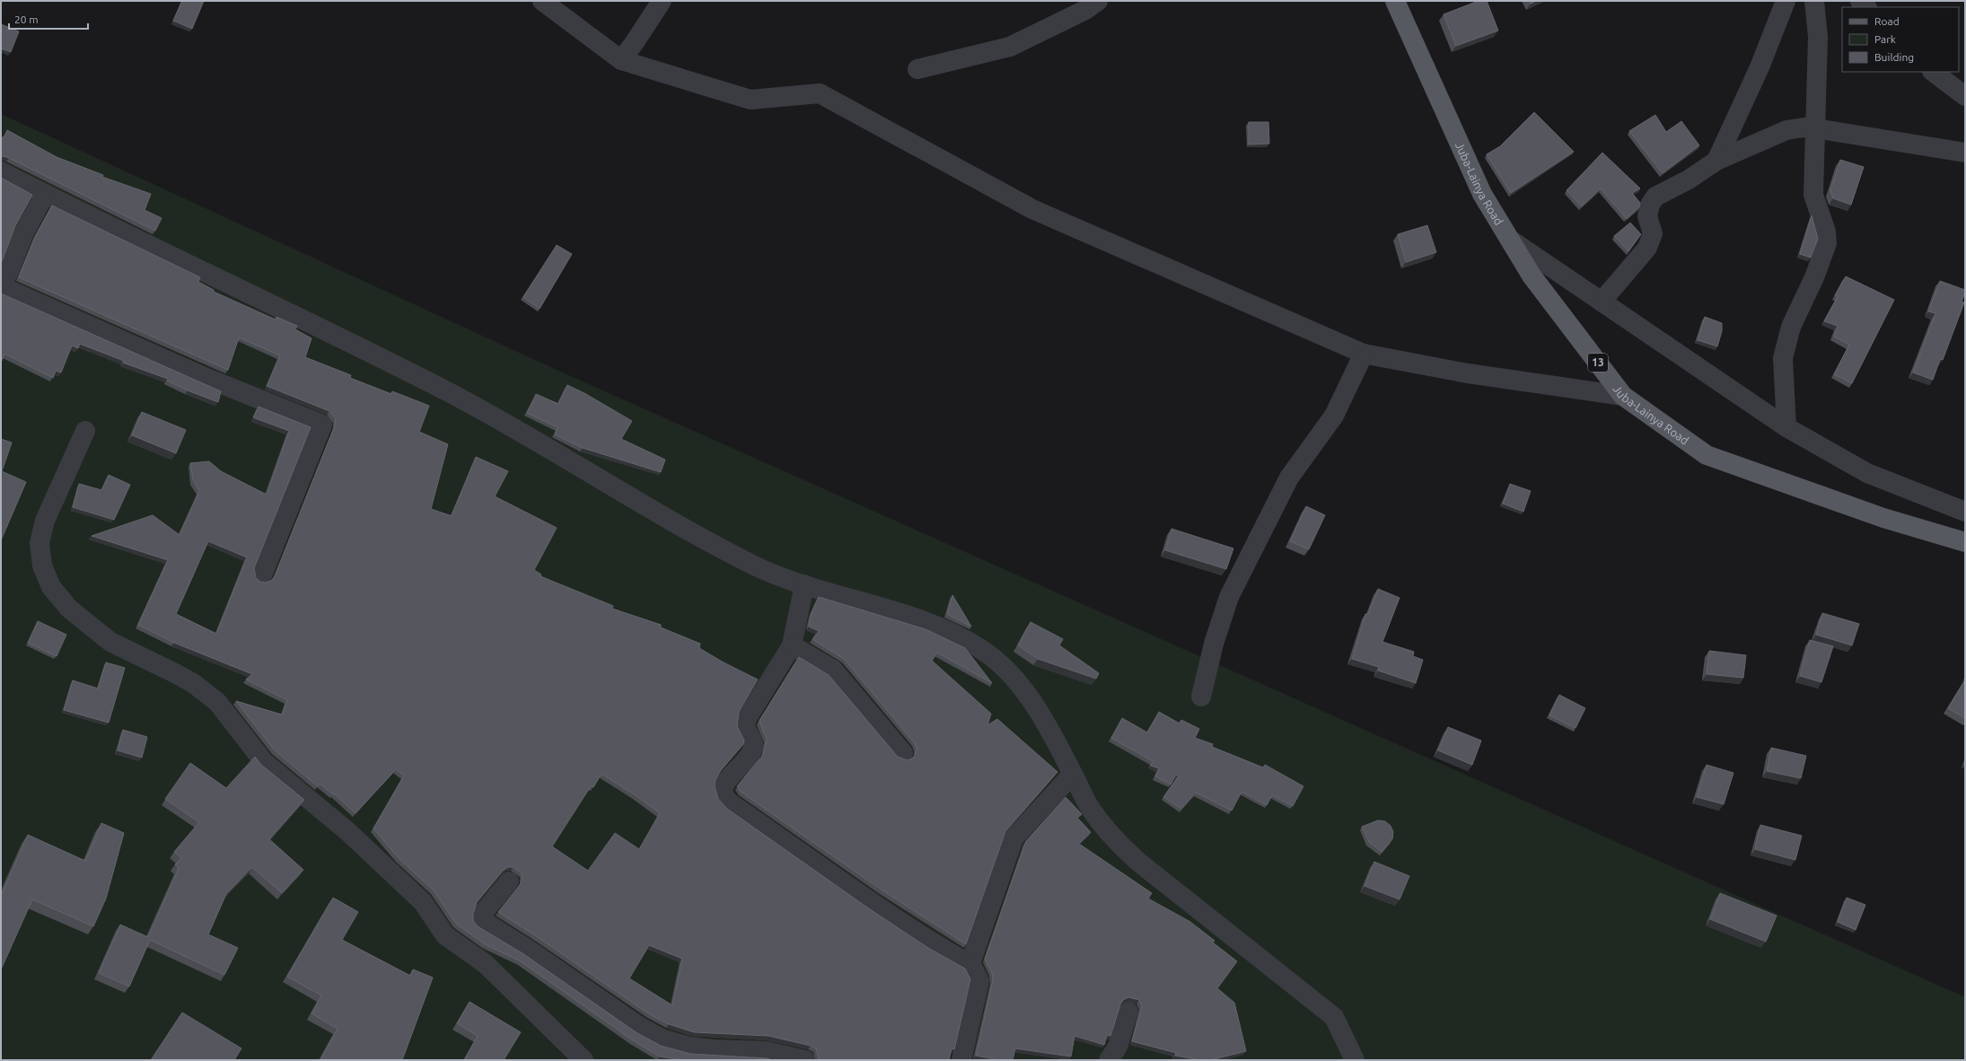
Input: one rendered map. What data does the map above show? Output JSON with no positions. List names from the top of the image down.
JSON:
{
  "streets": {
    "main road": ["Juba-Lainya Road", "13"]
  },
  "legend": ["Road", "Park", "Building"],
  "scale_bar": "20 m"
}
